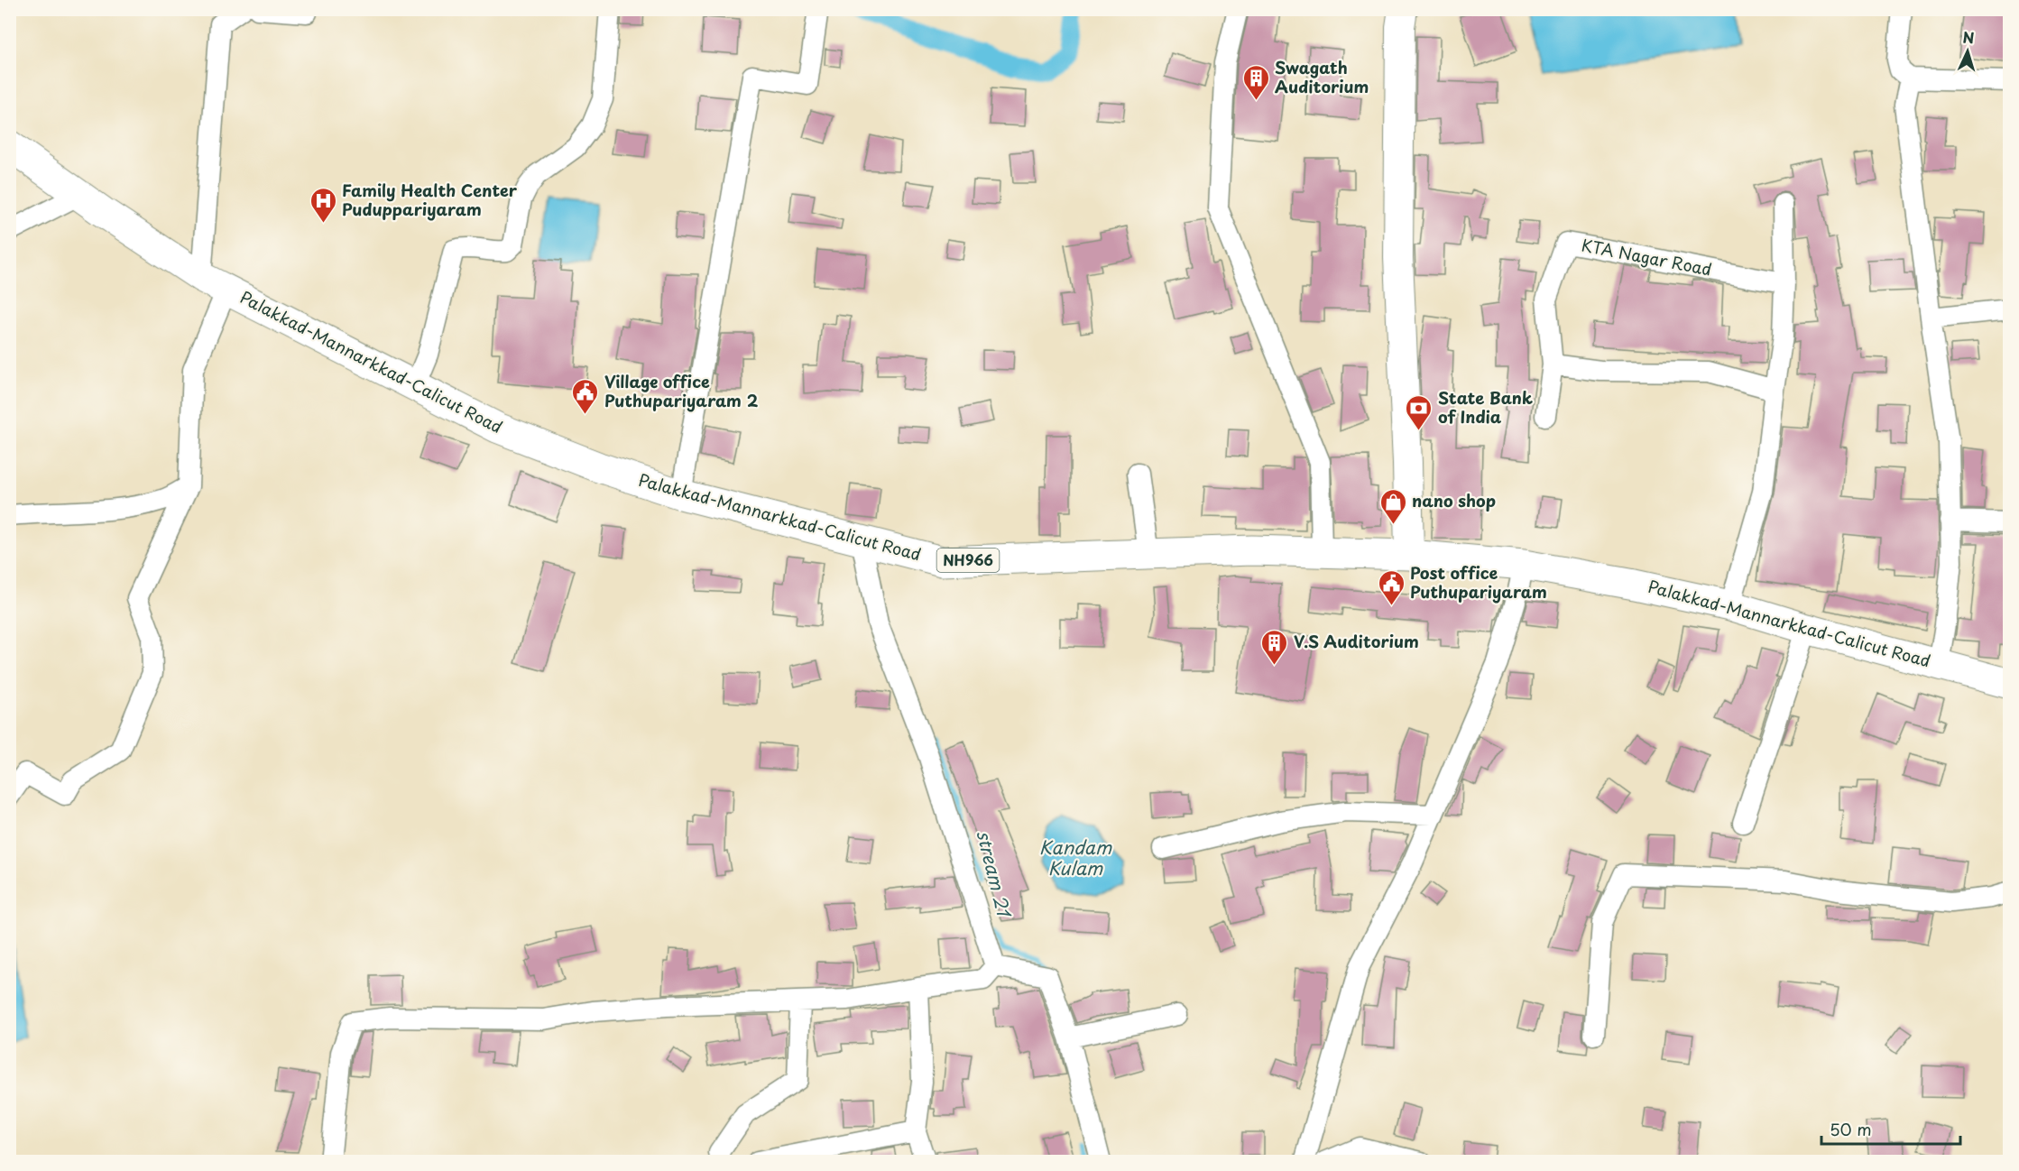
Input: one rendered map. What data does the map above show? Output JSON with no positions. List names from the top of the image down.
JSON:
{
  "streets": {
    "highway": ["Palakkad-Mannarkkad-Calicut Road", "NH966"],
    "street": ["KTA Nagar Road"]
  },
  "water": ["Kandam Kulam", "stream 21"],
  "places": {
    "building": ["Swagath Auditorium", "V.S Auditorium"],
    "hospital": ["Family Health Center Puduppariyaram"],
    "public building": ["Village office Puthupariyaram 2", "Post office Puthupariyaram"],
    "bank": ["State Bank of India"],
    "shop": ["nano shop"]
  },
  "scale_bar": "50 m",
  "north": "top"
}
